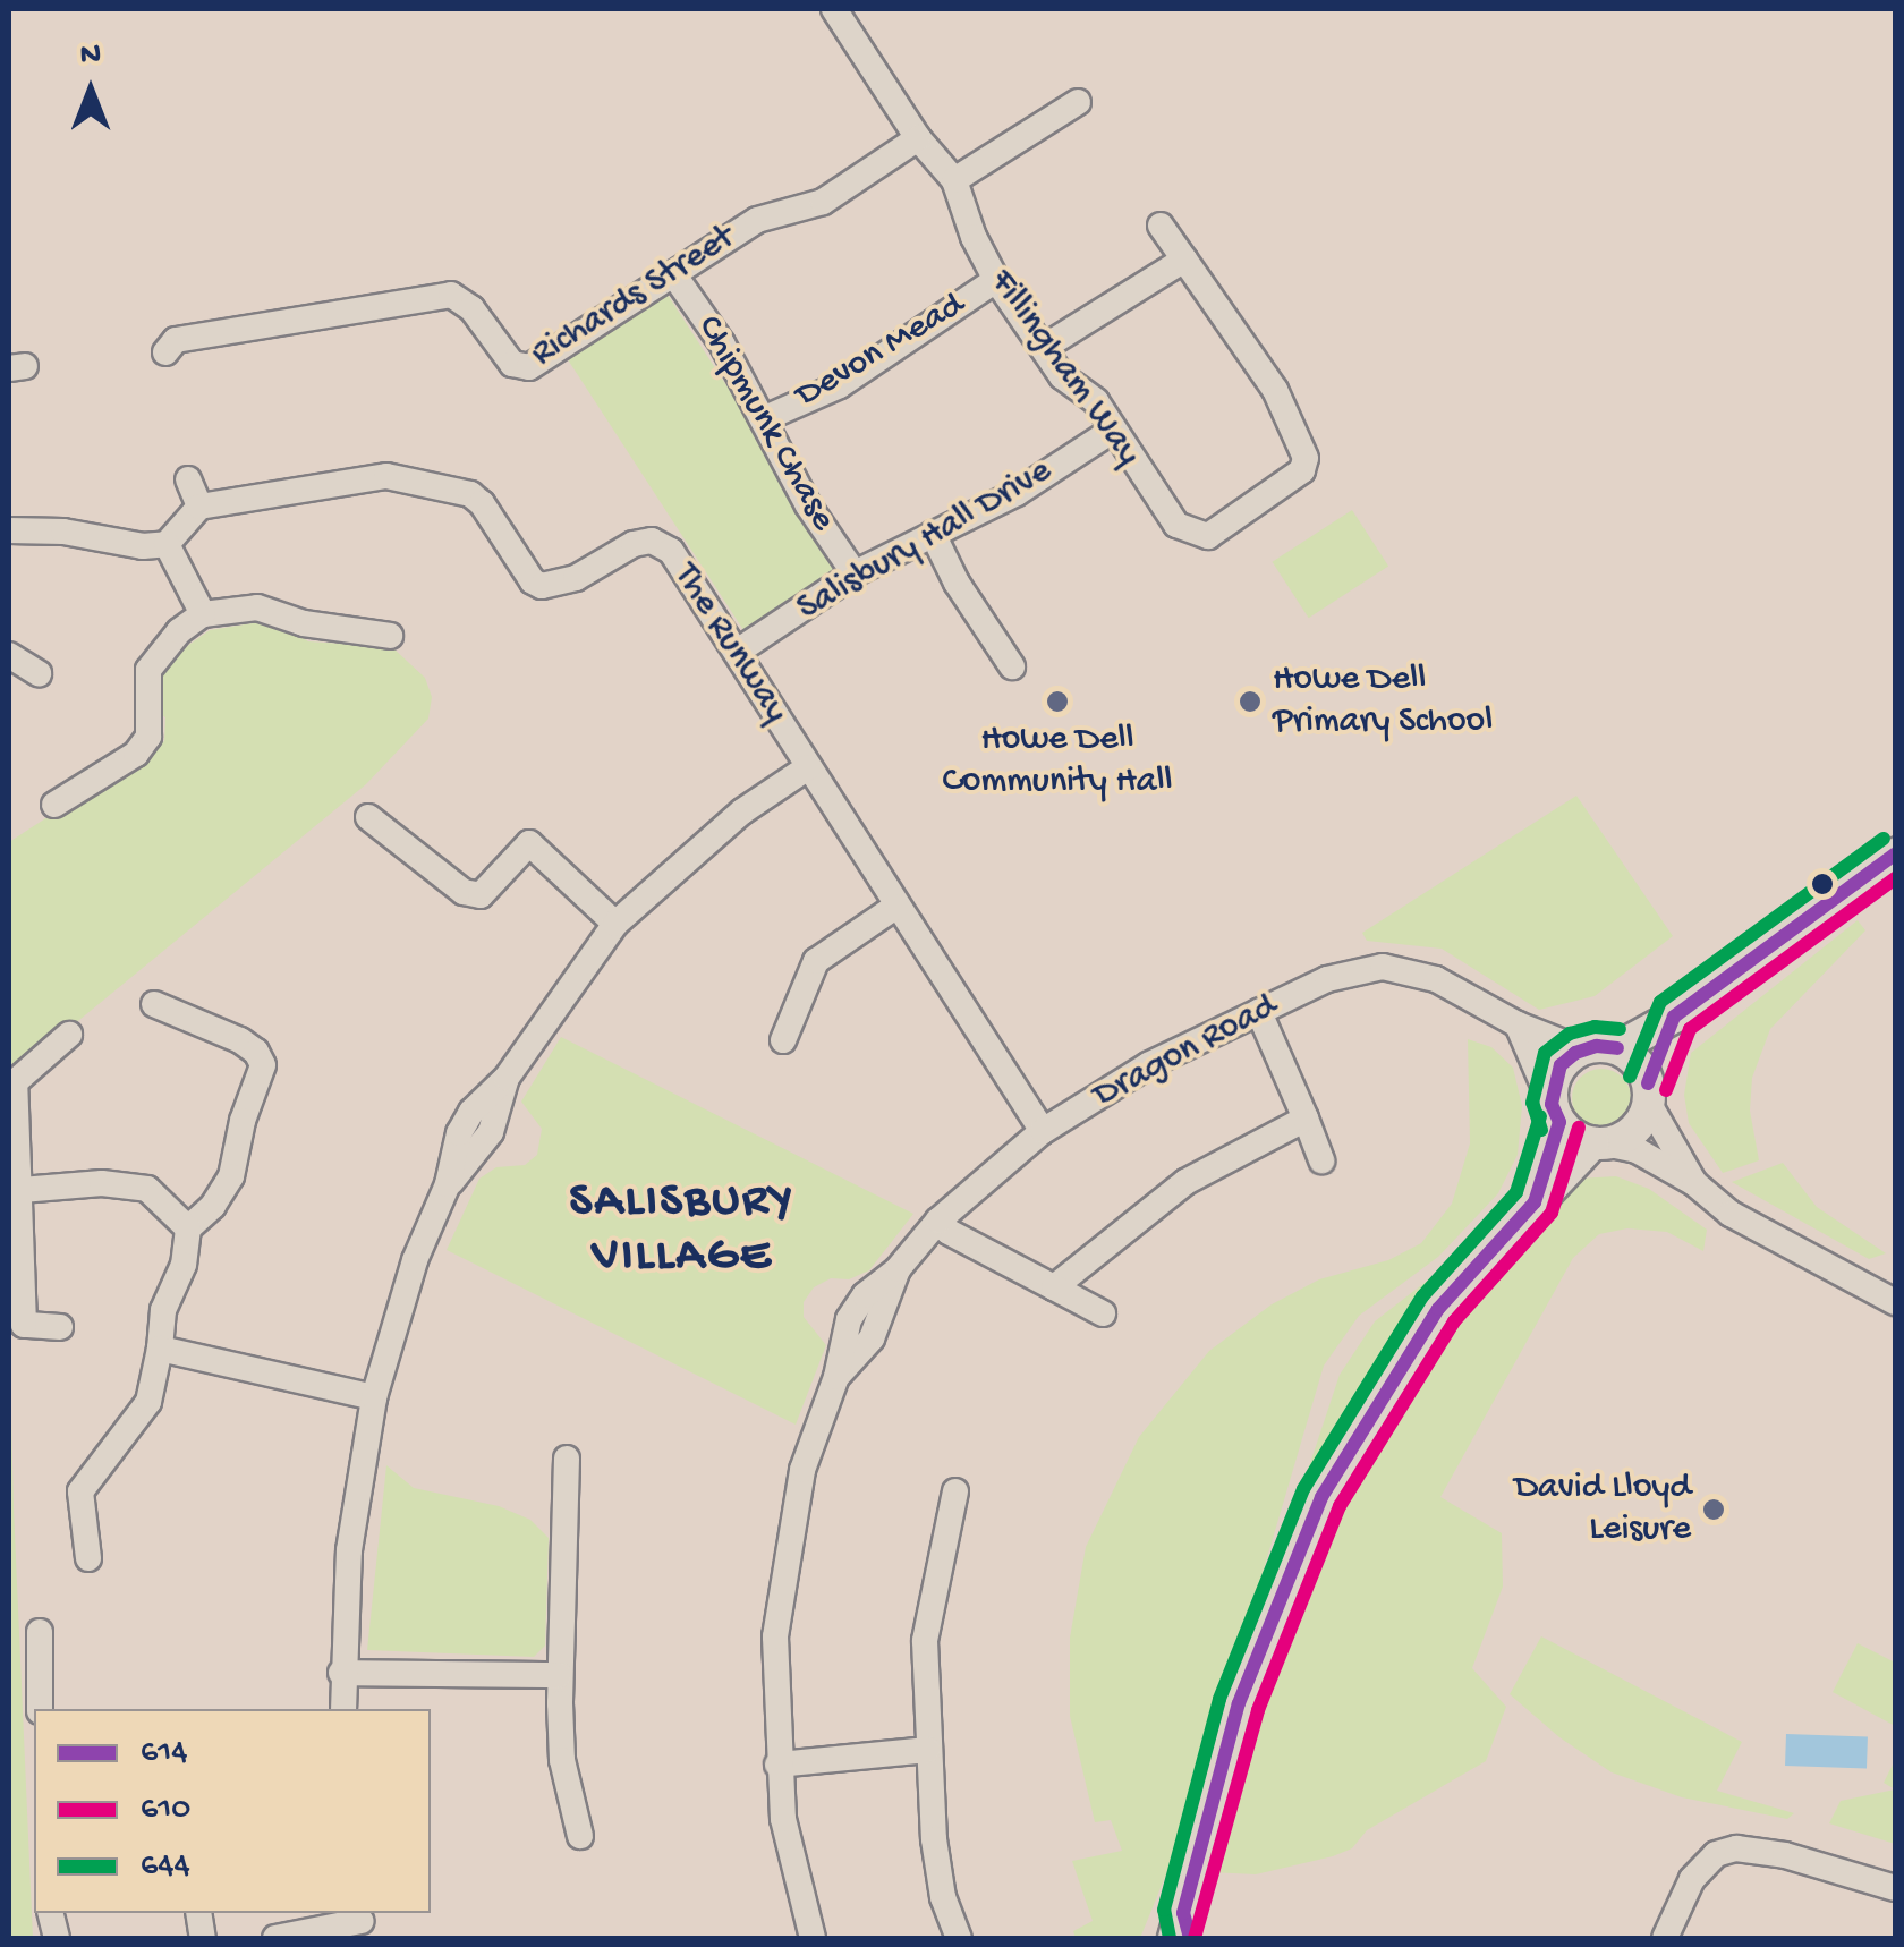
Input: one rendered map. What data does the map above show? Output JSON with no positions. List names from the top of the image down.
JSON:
{
  "streets": {
    "street": [
      "Richards Street",
      "Devon Mead",
      "Fillingham Way",
      "Chipmunk Chase",
      "Salisbury Hall Drive",
      "The Runway",
      "Dragon Road"
    ]
  },
  "crossings": [
    ["Richards Street", "Fillingham Way"],
    ["Richards Street", "Chipmunk Chase"],
    ["Devon Mead", "Fillingham Way"],
    ["Devon Mead", "Chipmunk Chase"],
    ["Fillingham Way", "Salisbury Hall Drive"],
    ["Chipmunk Chase", "Salisbury Hall Drive"],
    ["Salisbury Hall Drive", "The Runway"],
    ["The Runway", "Dragon Road"]
  ],
  "districts": ["SALISBURY VILLAGE"],
  "places": ["Howe Dell Community Hall", "Howe Dell Primary School", "David Lloyd Leisure"],
  "lines": ["transit line 644", "transit line 614", "transit line 610"],
  "legend": ["614", "610", "644"],
  "north": "top"
}
